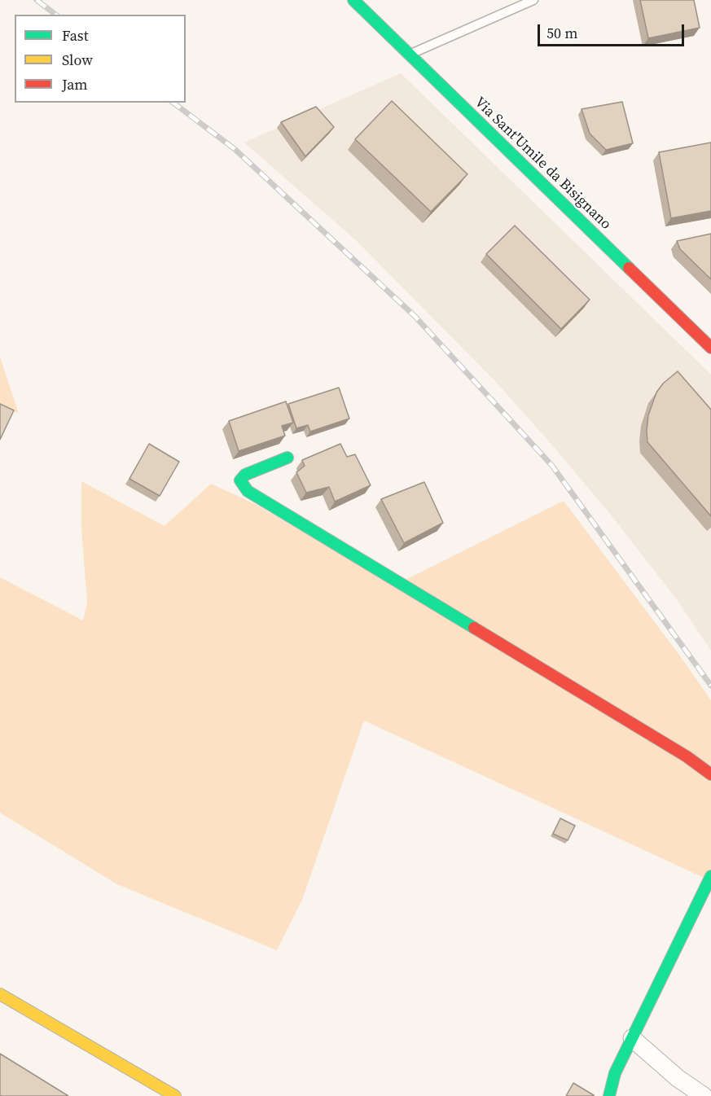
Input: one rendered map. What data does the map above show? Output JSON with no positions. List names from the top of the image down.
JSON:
{
  "streets": {
    "street": ["Via Sant'Umile da Bisignano"]
  },
  "legend": ["Fast", "Slow", "Jam"],
  "scale_bar": "50 m"
}
